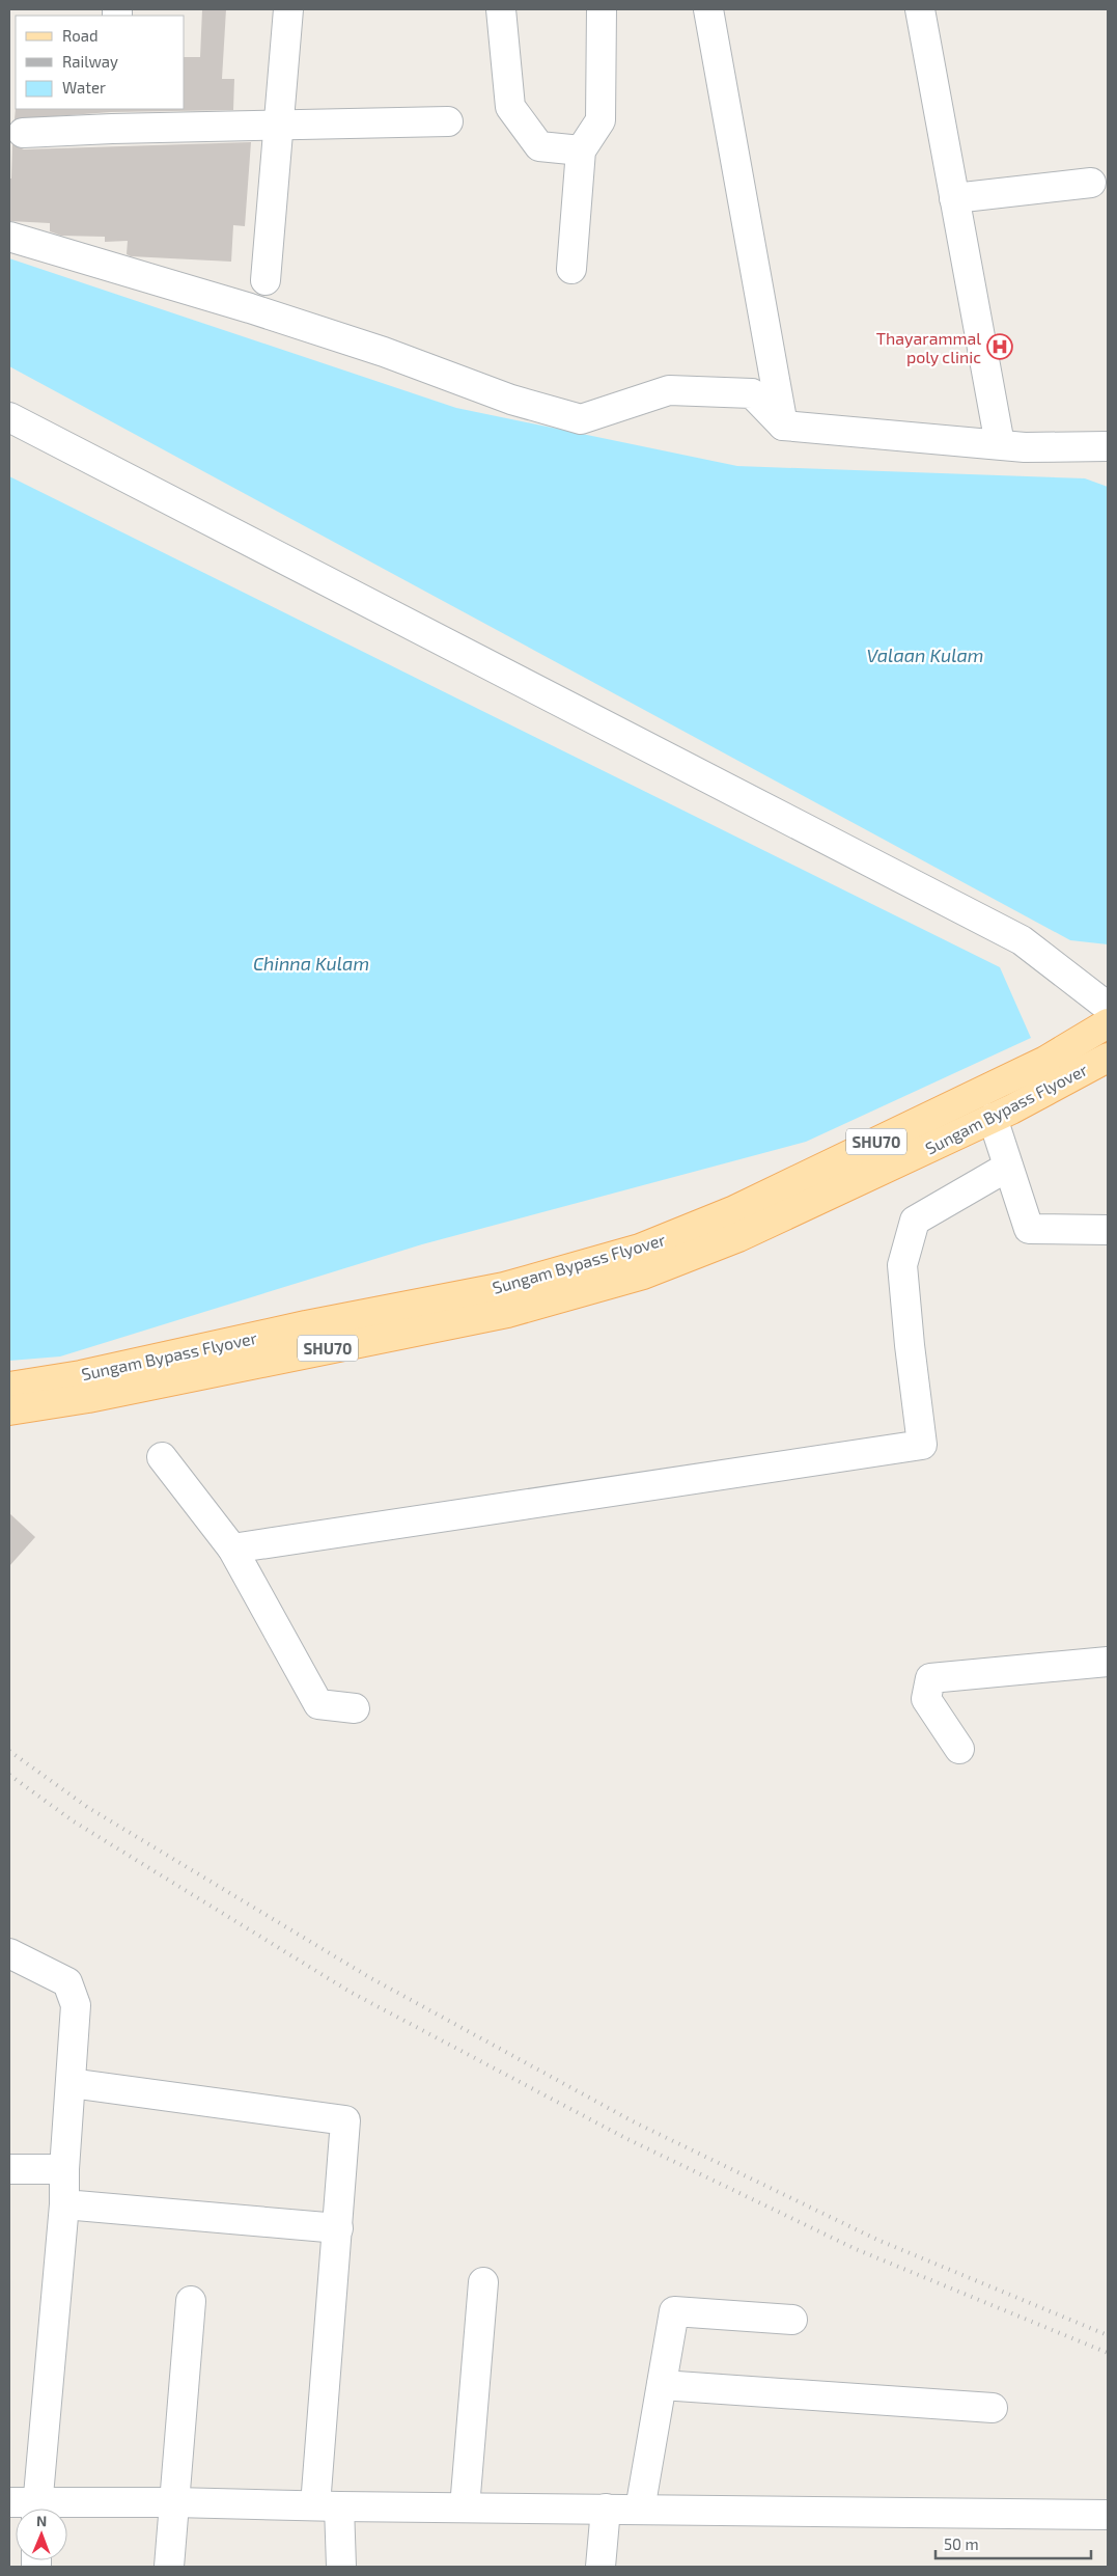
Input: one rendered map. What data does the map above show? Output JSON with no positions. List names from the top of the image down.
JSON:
{
  "streets": {
    "main road": ["Sungam Bypass Flyover", "SHU70"]
  },
  "water": ["Valaan Kulam", "Chinna Kulam"],
  "places": {
    "hospital": ["Thayarammal poly clinic"]
  },
  "legend": ["Road", "Railway", "Water"],
  "scale_bar": "50 m",
  "north": "top"
}
